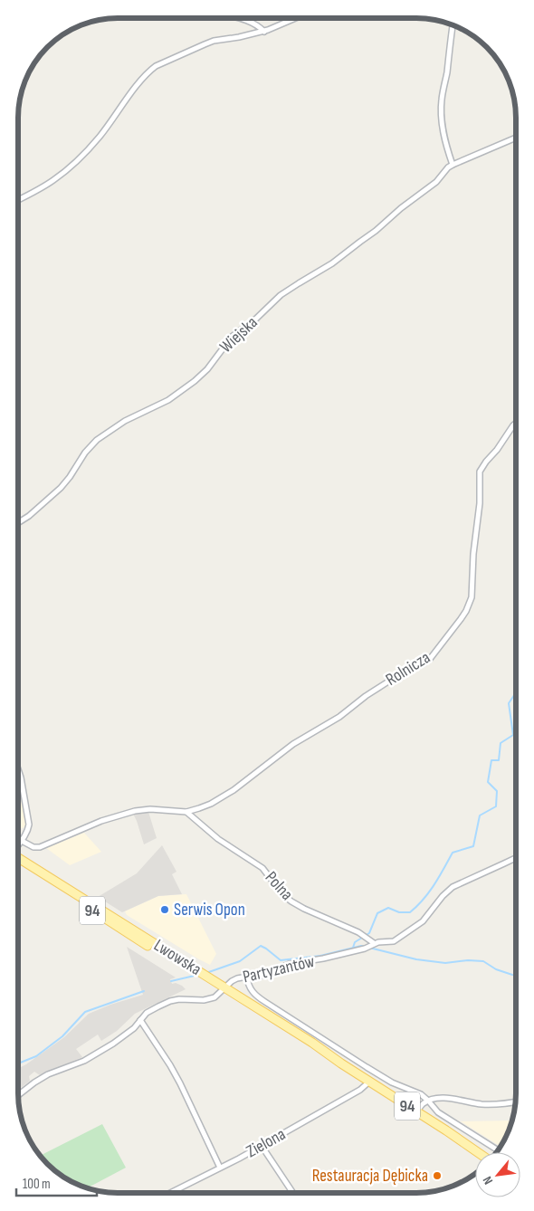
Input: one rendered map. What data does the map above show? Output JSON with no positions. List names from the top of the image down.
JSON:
{
  "streets": {
    "main road": ["94", "Lwowska"],
    "street": [
      "Wiejska",
      "Rolnicza",
      "Polna",
      "Partyzantów",
      "Zielona"
    ]
  },
  "crossings": [
    ["Rolnicza", "Polna"],
    ["Polna", "Partyzantów"],
    ["Lwowska", "Partyzantów"],
    ["Lwowska", "Zielona"]
  ],
  "places": ["Serwis Opon", "Restauracja Dębicka"],
  "scale_bar": "100 m",
  "north": "bottom left"
}
